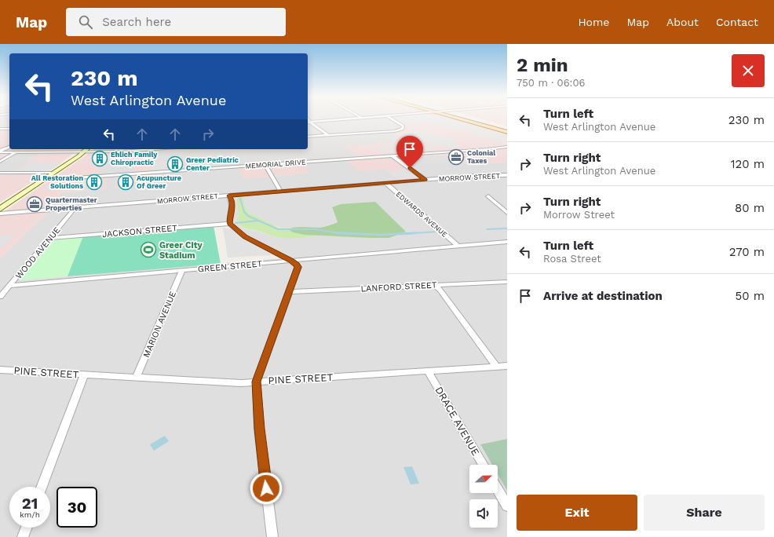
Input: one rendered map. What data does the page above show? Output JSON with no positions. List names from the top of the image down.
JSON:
{
  "streets": {
    "street": [
      "MEMORIAL DRIVE",
      "MORROW STREET",
      "EDWARDS AVENUE",
      "JACKSON STREET",
      "WOOD AVENUE",
      "GREEN STREET",
      "LANFORD STREET",
      "MARION AVENUE",
      "PINE STREET",
      "DRACE AVENUE"
    ]
  },
  "crossings": [
    ["MORROW STREET", "EDWARDS AVENUE"],
    ["MORROW STREET", "WOOD AVENUE"],
    ["EDWARDS AVENUE", "GREEN STREET"],
    ["JACKSON STREET", "WOOD AVENUE"],
    ["WOOD AVENUE", "GREEN STREET"],
    ["GREEN STREET", "MARION AVENUE"],
    ["MARION AVENUE", "PINE STREET"],
    ["PINE STREET", "DRACE AVENUE"]
  ],
  "places": {
    "office": ["Colonial Taxes", "Quartermaster Properties"],
    "building": [
      "Ehlich Family Chiropractic",
      "Greer Pediatric Center",
      "All Restoration Solutions",
      "Acupuncture Of Greer"
    ],
    "sports": ["Greer City Stadium"]
  },
  "north": "right",
  "page": {
    "header": "Map",
    "search": "Search here",
    "nav": [
      "Home",
      "Map",
      "About",
      "Contact"
    ],
    "heading": ["2 min", "750 m · 06:06"],
    "turn": ["230 m", "West Arlington Avenue"],
    "list": [
      {
        "name": "Turn left",
        "note": "West Arlington Avenue",
        "value": "230 m"
      },
      {
        "name": "Turn right",
        "note": "West Arlington Avenue",
        "value": "120 m"
      },
      {
        "name": "Turn right",
        "note": "Morrow Street",
        "value": "80 m"
      },
      {
        "name": "Turn left",
        "note": "Rosa Street",
        "value": "270 m"
      },
      {
        "name": "Arrive at destination",
        "value": "50 m"
      }
    ],
    "speed": "21 km/h",
    "limit": "30",
    "buttons": ["Exit", "Share"]
  }
}
